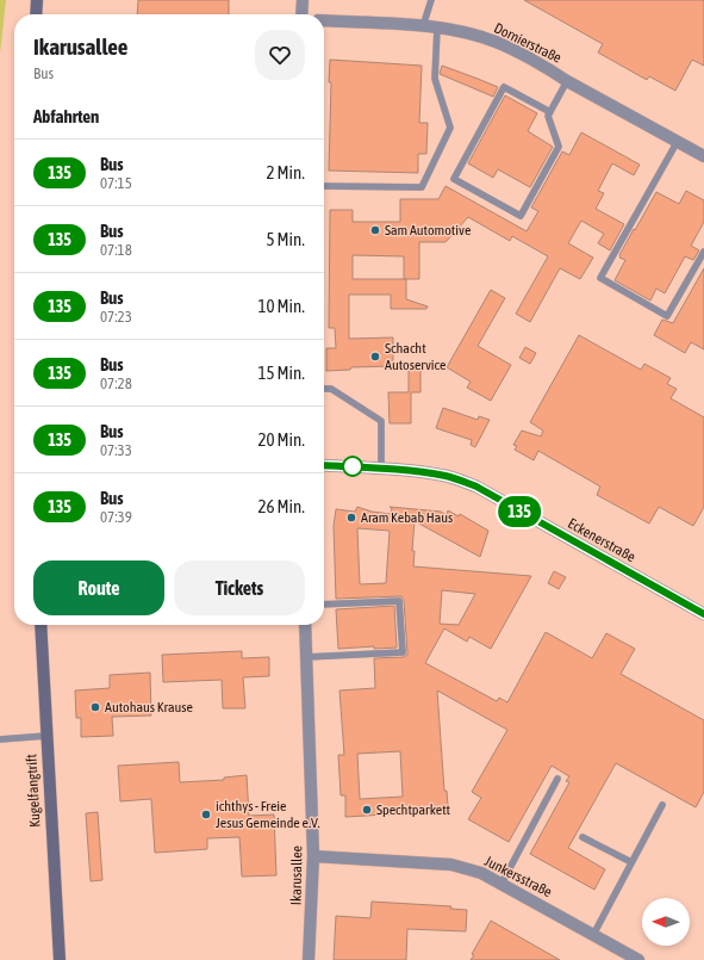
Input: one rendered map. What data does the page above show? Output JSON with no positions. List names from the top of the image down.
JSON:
{
  "streets": {
    "street": [
      "Dornierstraße",
      "Eckenerstraße",
      "Kugelfangtrift",
      "Ikarusallee",
      "Junkersstraße"
    ]
  },
  "crossings": [
    ["Ikarusallee", "Junkersstraße"]
  ],
  "places": [
    "Sam Automotive",
    "Schacht Autoservice",
    "Aram Kebab Haus",
    "Autohaus Krause",
    "Spechtparkett",
    "ichthys - Freie Jesus Gemeinde e.V."
  ],
  "lines": ["bus line 135"],
  "north": "left",
  "page": {
    "on_map": "135",
    "heading": [
      ["Ikarusallee", "Bus"],
      "Abfahrten"
    ],
    "list": [
      {
        "mark": "135",
        "name": "Bus",
        "note": "07:15",
        "value": "2 Min."
      },
      {
        "mark": "135",
        "name": "Bus",
        "note": "07:18",
        "value": "5 Min."
      },
      {
        "mark": "135",
        "name": "Bus",
        "note": "07:23",
        "value": "10 Min."
      },
      {
        "mark": "135",
        "name": "Bus",
        "note": "07:28",
        "value": "15 Min."
      },
      {
        "mark": "135",
        "name": "Bus",
        "note": "07:33",
        "value": "20 Min."
      },
      {
        "mark": "135",
        "name": "Bus",
        "note": "07:39",
        "value": "26 Min."
      }
    ],
    "buttons": ["Route", "Tickets"]
  }
}
